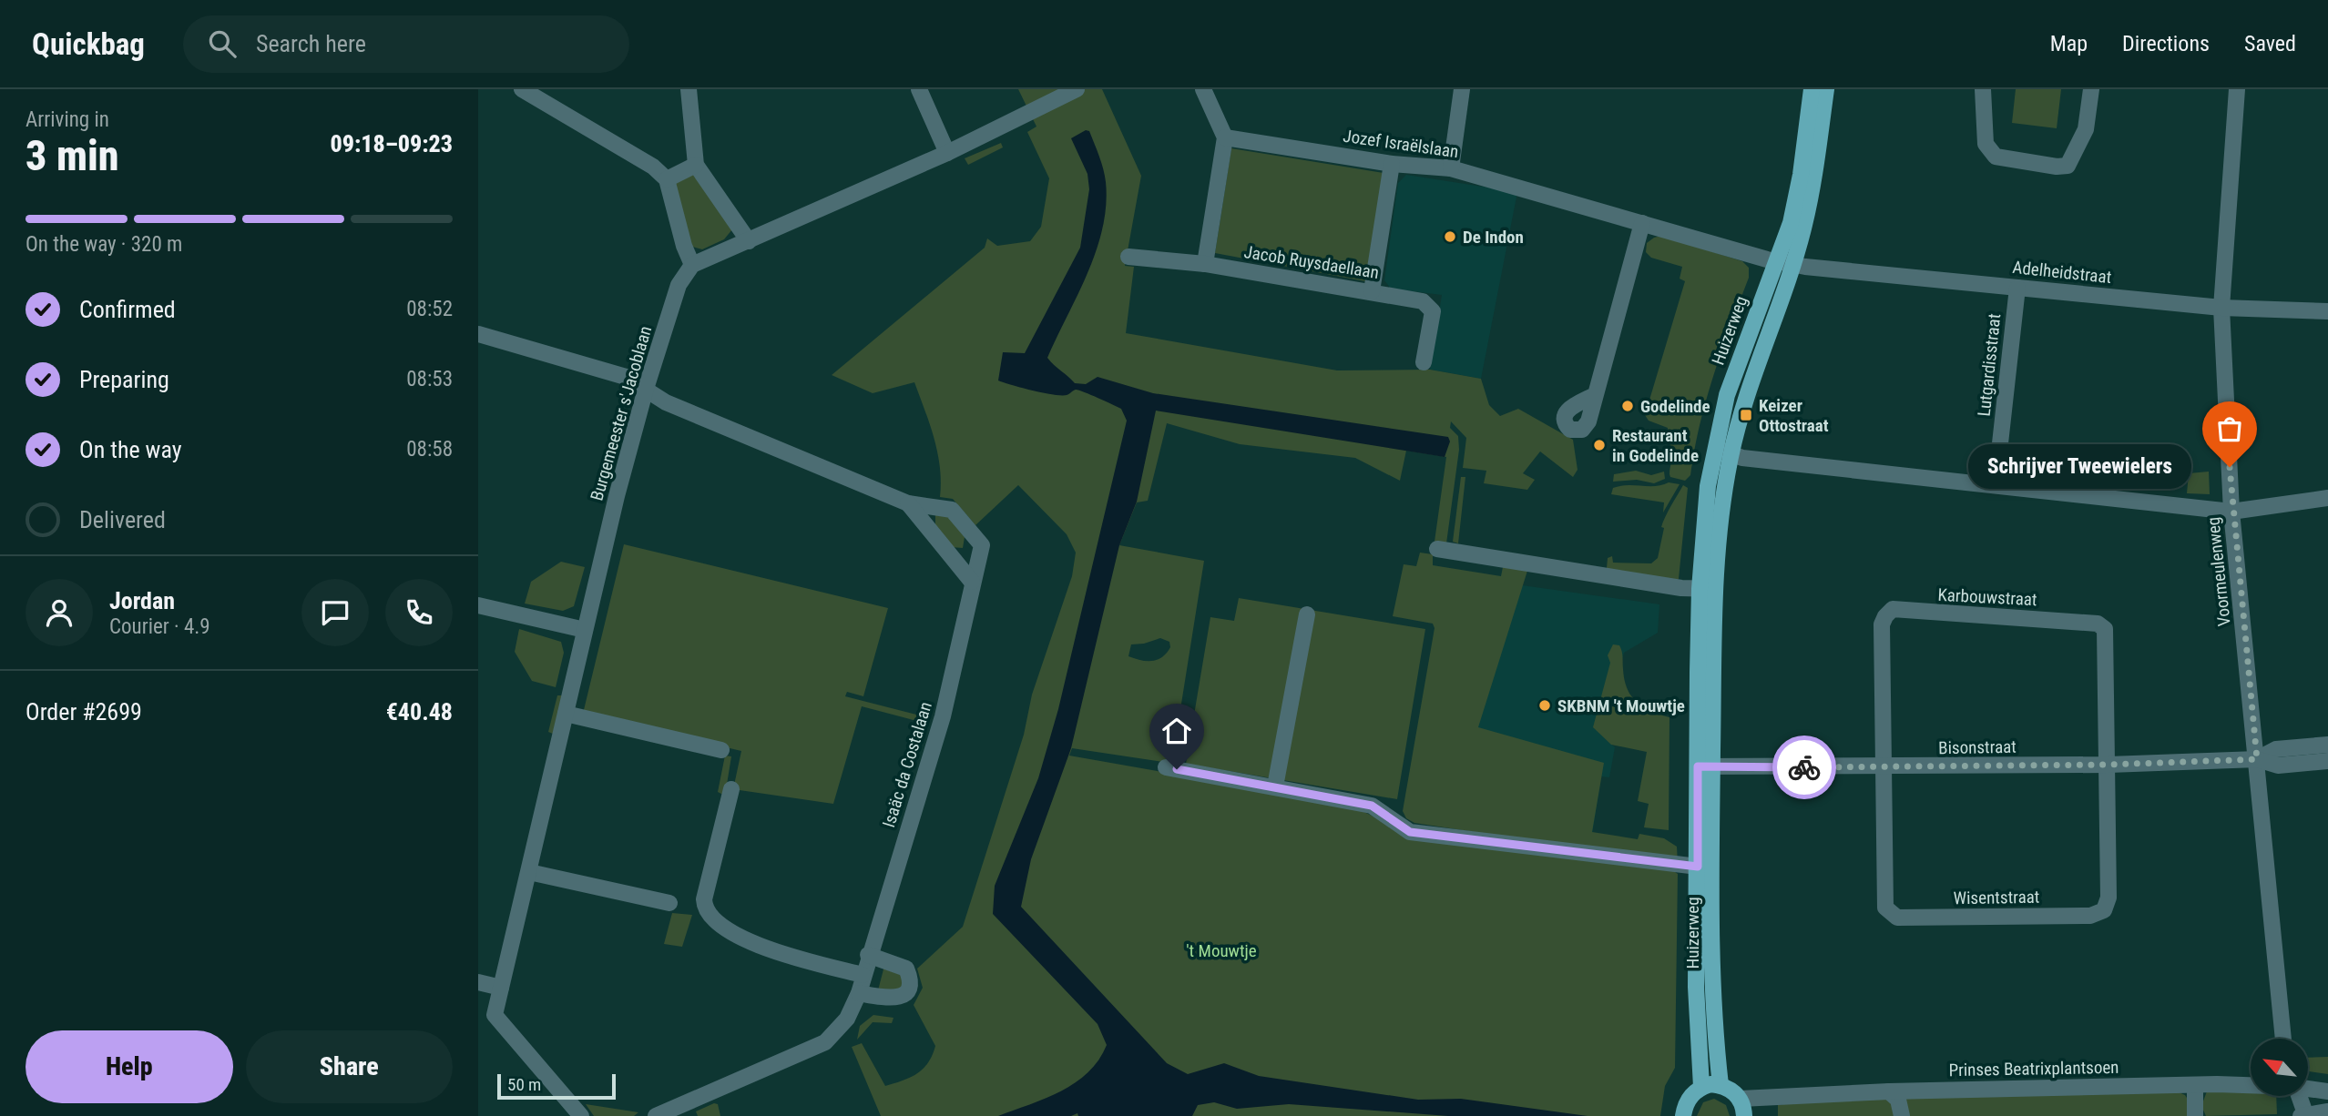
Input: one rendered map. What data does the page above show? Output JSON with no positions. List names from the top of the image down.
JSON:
{
  "streets": {
    "main road": ["Huizerweg"],
    "street": [
      "Jozef Israëlslaan",
      "Jacob Ruysdaellaan",
      "Adelheidstraat",
      "Lutgardisstraat",
      "Burgemeester s'Jacoblaan",
      "Voormeulenweg",
      "Karbouwstraat",
      "Bisonstraat",
      "Isaäc da Costalaan",
      "Wisentstraat",
      "Prinses Beatrixplantsoen"
    ]
  },
  "crossings": [
    ["Jozef Israëlslaan", "Adelheidstraat"],
    ["Jozef Israëlslaan", "Huizerweg"],
    ["Adelheidstraat", "Huizerweg"],
    ["Adelheidstraat", "Lutgardisstraat"],
    ["Adelheidstraat", "Voormeulenweg"],
    ["Huizerweg", "Bisonstraat"],
    ["Burgemeester s'Jacoblaan", "Isaäc da Costalaan"],
    ["Voormeulenweg", "Bisonstraat"],
    ["Karbouwstraat", "Bisonstraat"],
    ["Karbouwstraat", "Wisentstraat"],
    ["Bisonstraat", "Wisentstraat"]
  ],
  "parks": ["'t Mouwtje"],
  "places": {
    "other": [
      "De Indon",
      "Godelinde",
      "Restaurant in Godelinde",
      "Schrijver Tweewielers",
      "SKBNM 't Mouwtje"
    ],
    "transit": ["Keizer Ottostraat"]
  },
  "scale_bar": "50 m",
  "north": "top left",
  "page": {
    "header": "Quickbag",
    "search": "Search here",
    "nav": ["Map", "Directions", "Saved"],
    "heading": ["3 min", "Arriving in", "09:18–09:23"],
    "panel": [
      "Jordan",
      "Courier · 4.9",
      "Order #2699",
      "€40.48"
    ],
    "bar": "On the way · 320 m",
    "list": [
      ["Confirmed", "08:52"],
      ["Preparing", "08:53"],
      ["On the way", "08:58"],
      "Delivered"
    ],
    "bubble": "Schrijver Tweewielers",
    "buttons": ["Help", "Share"],
    "scale": "50 m"
  }
}
